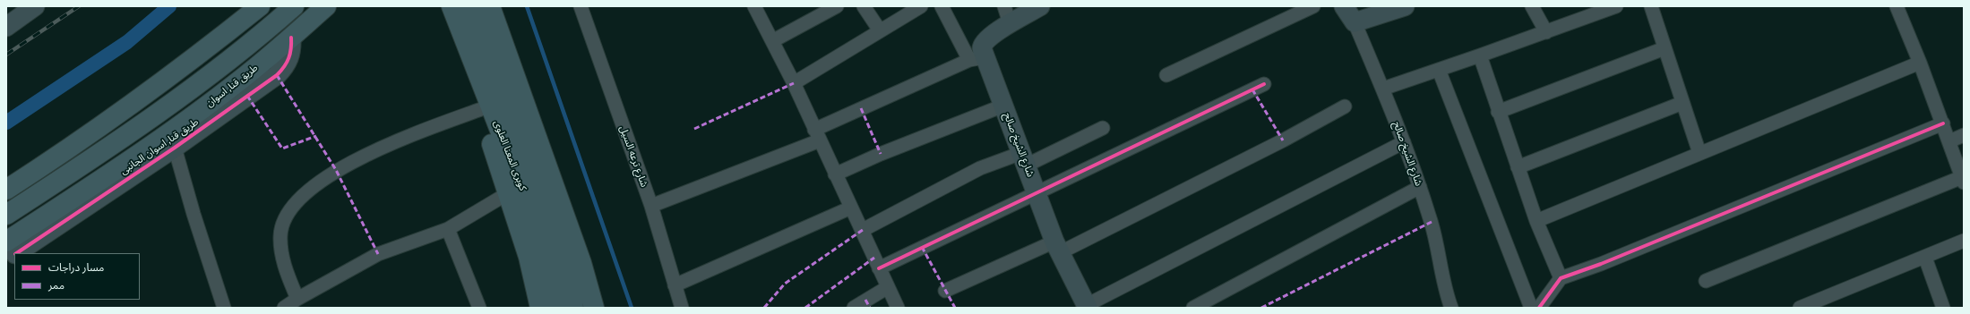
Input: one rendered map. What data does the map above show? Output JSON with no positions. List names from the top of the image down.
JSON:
{
  "streets": {
    "highway": ["طريق قنا, اسوان", "كوبرى المعنا العلوى"],
    "street": ["شارع الشيخ صالح", "طريق قنا, اسوان الجانبى", "شارع ترعه السيل"]
  },
  "crossings": [
    ["طريق قنا, اسوان", "طريق قنا, اسوان الجانبى"]
  ],
  "legend": ["مسار دراجات", "ممر"]
}
